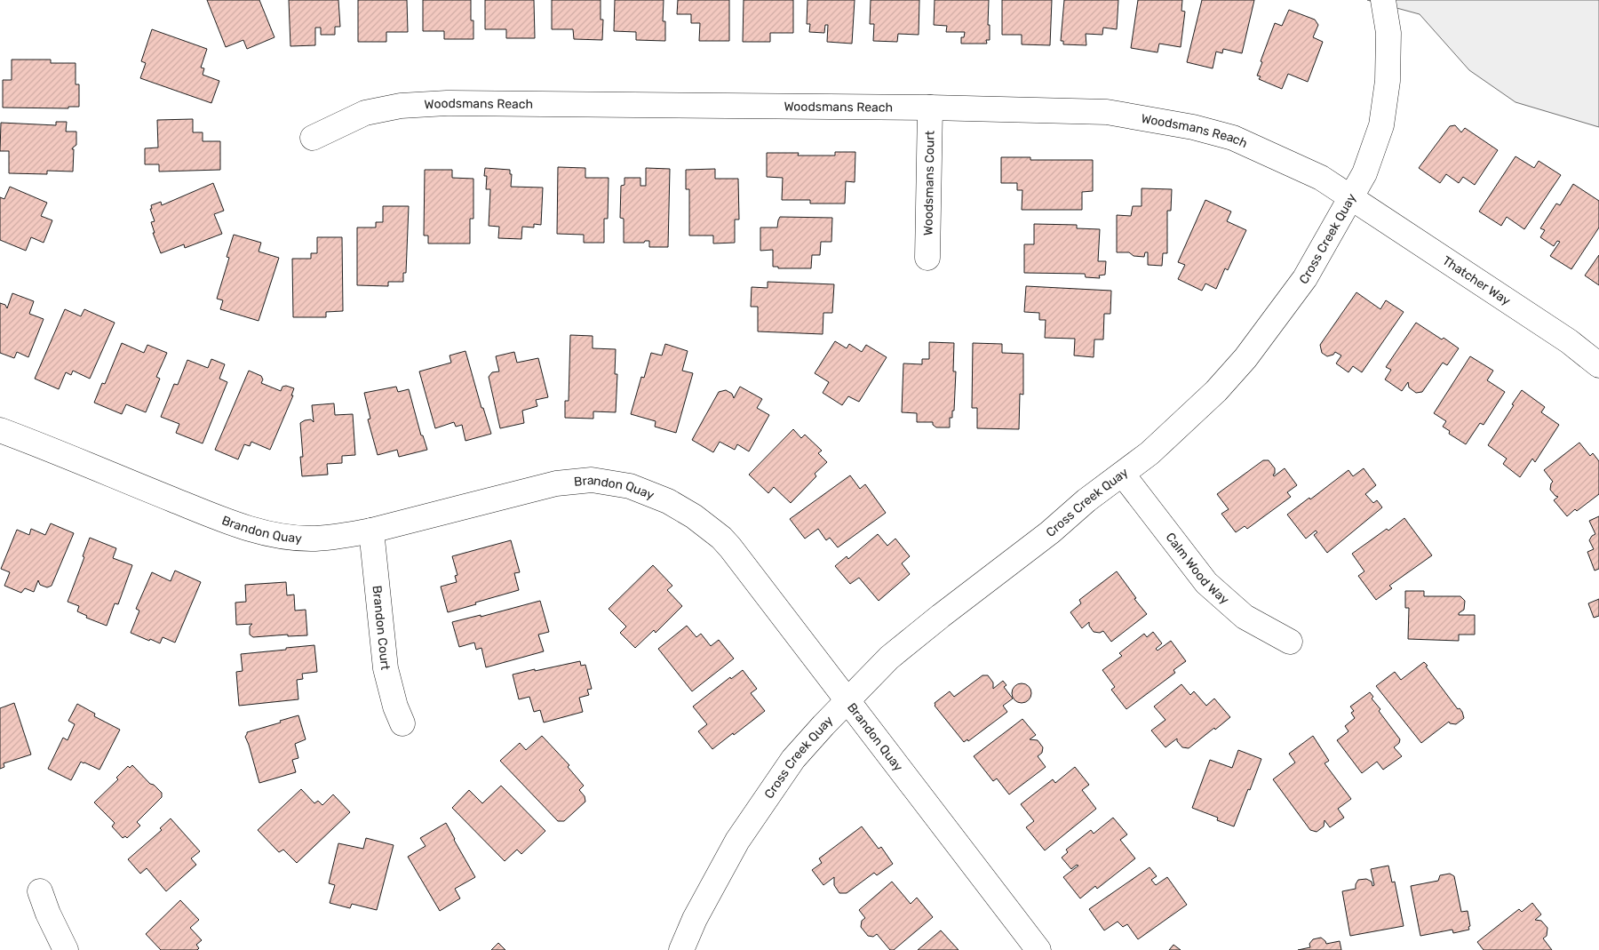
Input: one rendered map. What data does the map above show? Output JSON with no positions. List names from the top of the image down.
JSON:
{
  "streets": {
    "street": [
      "Woodsmans Reach",
      "Woodsmans Court",
      "Cross Creek Quay",
      "Thatcher Way",
      "Brandon Quay",
      "Calm Wood Way",
      "Brandon Court"
    ]
  },
  "crossings": [
    ["Woodsmans Reach", "Woodsmans Court"],
    ["Woodsmans Reach", "Cross Creek Quay"],
    ["Woodsmans Reach", "Thatcher Way"],
    ["Cross Creek Quay", "Thatcher Way"],
    ["Cross Creek Quay", "Brandon Quay"],
    ["Cross Creek Quay", "Calm Wood Way"],
    ["Brandon Quay", "Brandon Court"]
  ]
}
